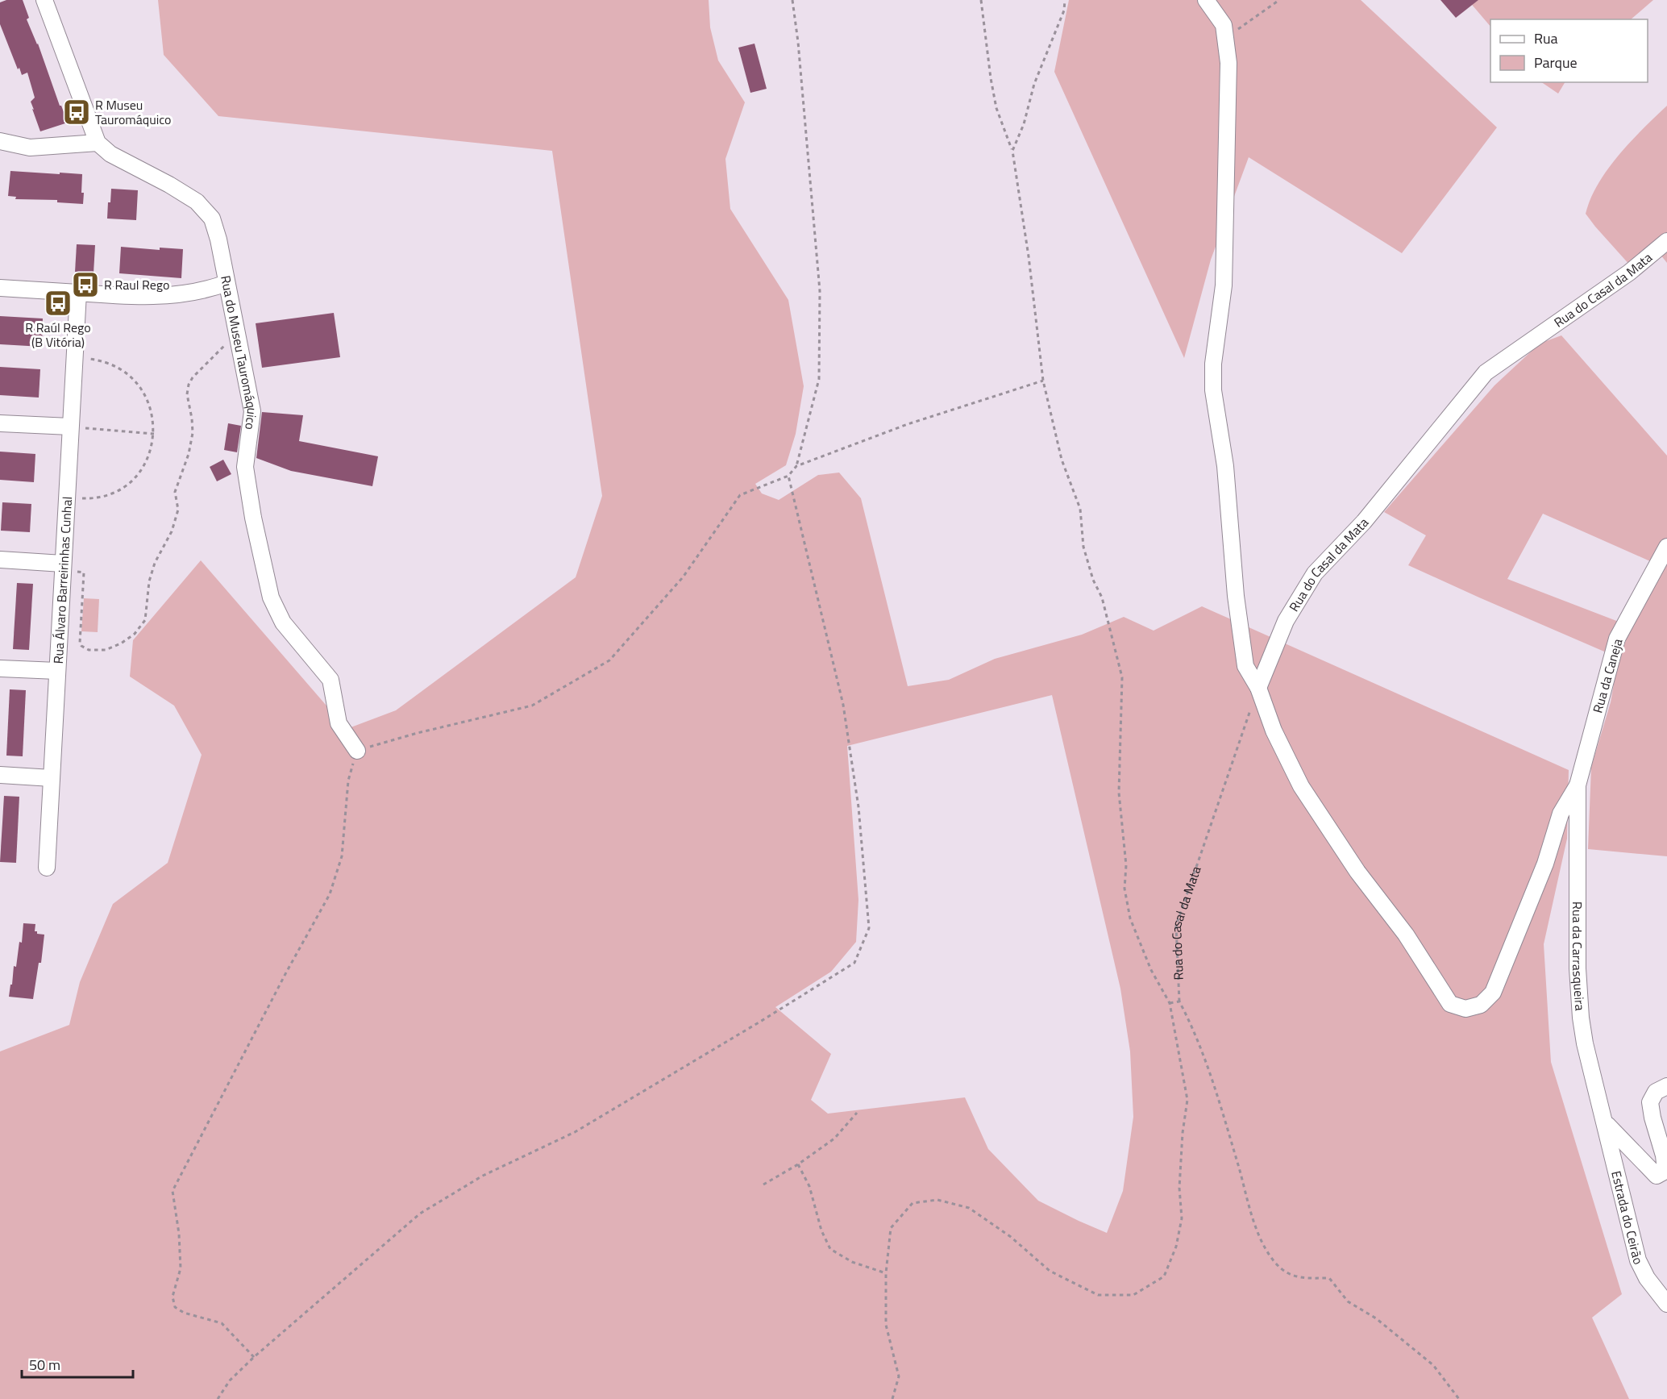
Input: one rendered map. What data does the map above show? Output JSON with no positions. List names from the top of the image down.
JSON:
{
  "streets": {
    "street": [
      "Rua do Casal da Mata",
      "Rua do Museu Tauromáquico",
      "Rua Álvaro Barreirinhas Cunhal",
      "Rua da Caneja",
      "Rua da Carrasqueira",
      "Estrada do Ceirão"
    ]
  },
  "crossings": [
    ["Rua da Caneja", "Rua da Carrasqueira"],
    ["Rua da Carrasqueira", "Estrada do Ceirão"]
  ],
  "places": {
    "bus stop": ["R Museu Tauromáquico", "R Raul Rego", "R Raúl Rego (B Vitória)"]
  },
  "legend": ["Rua", "Parque"],
  "scale_bar": "50 m"
}
